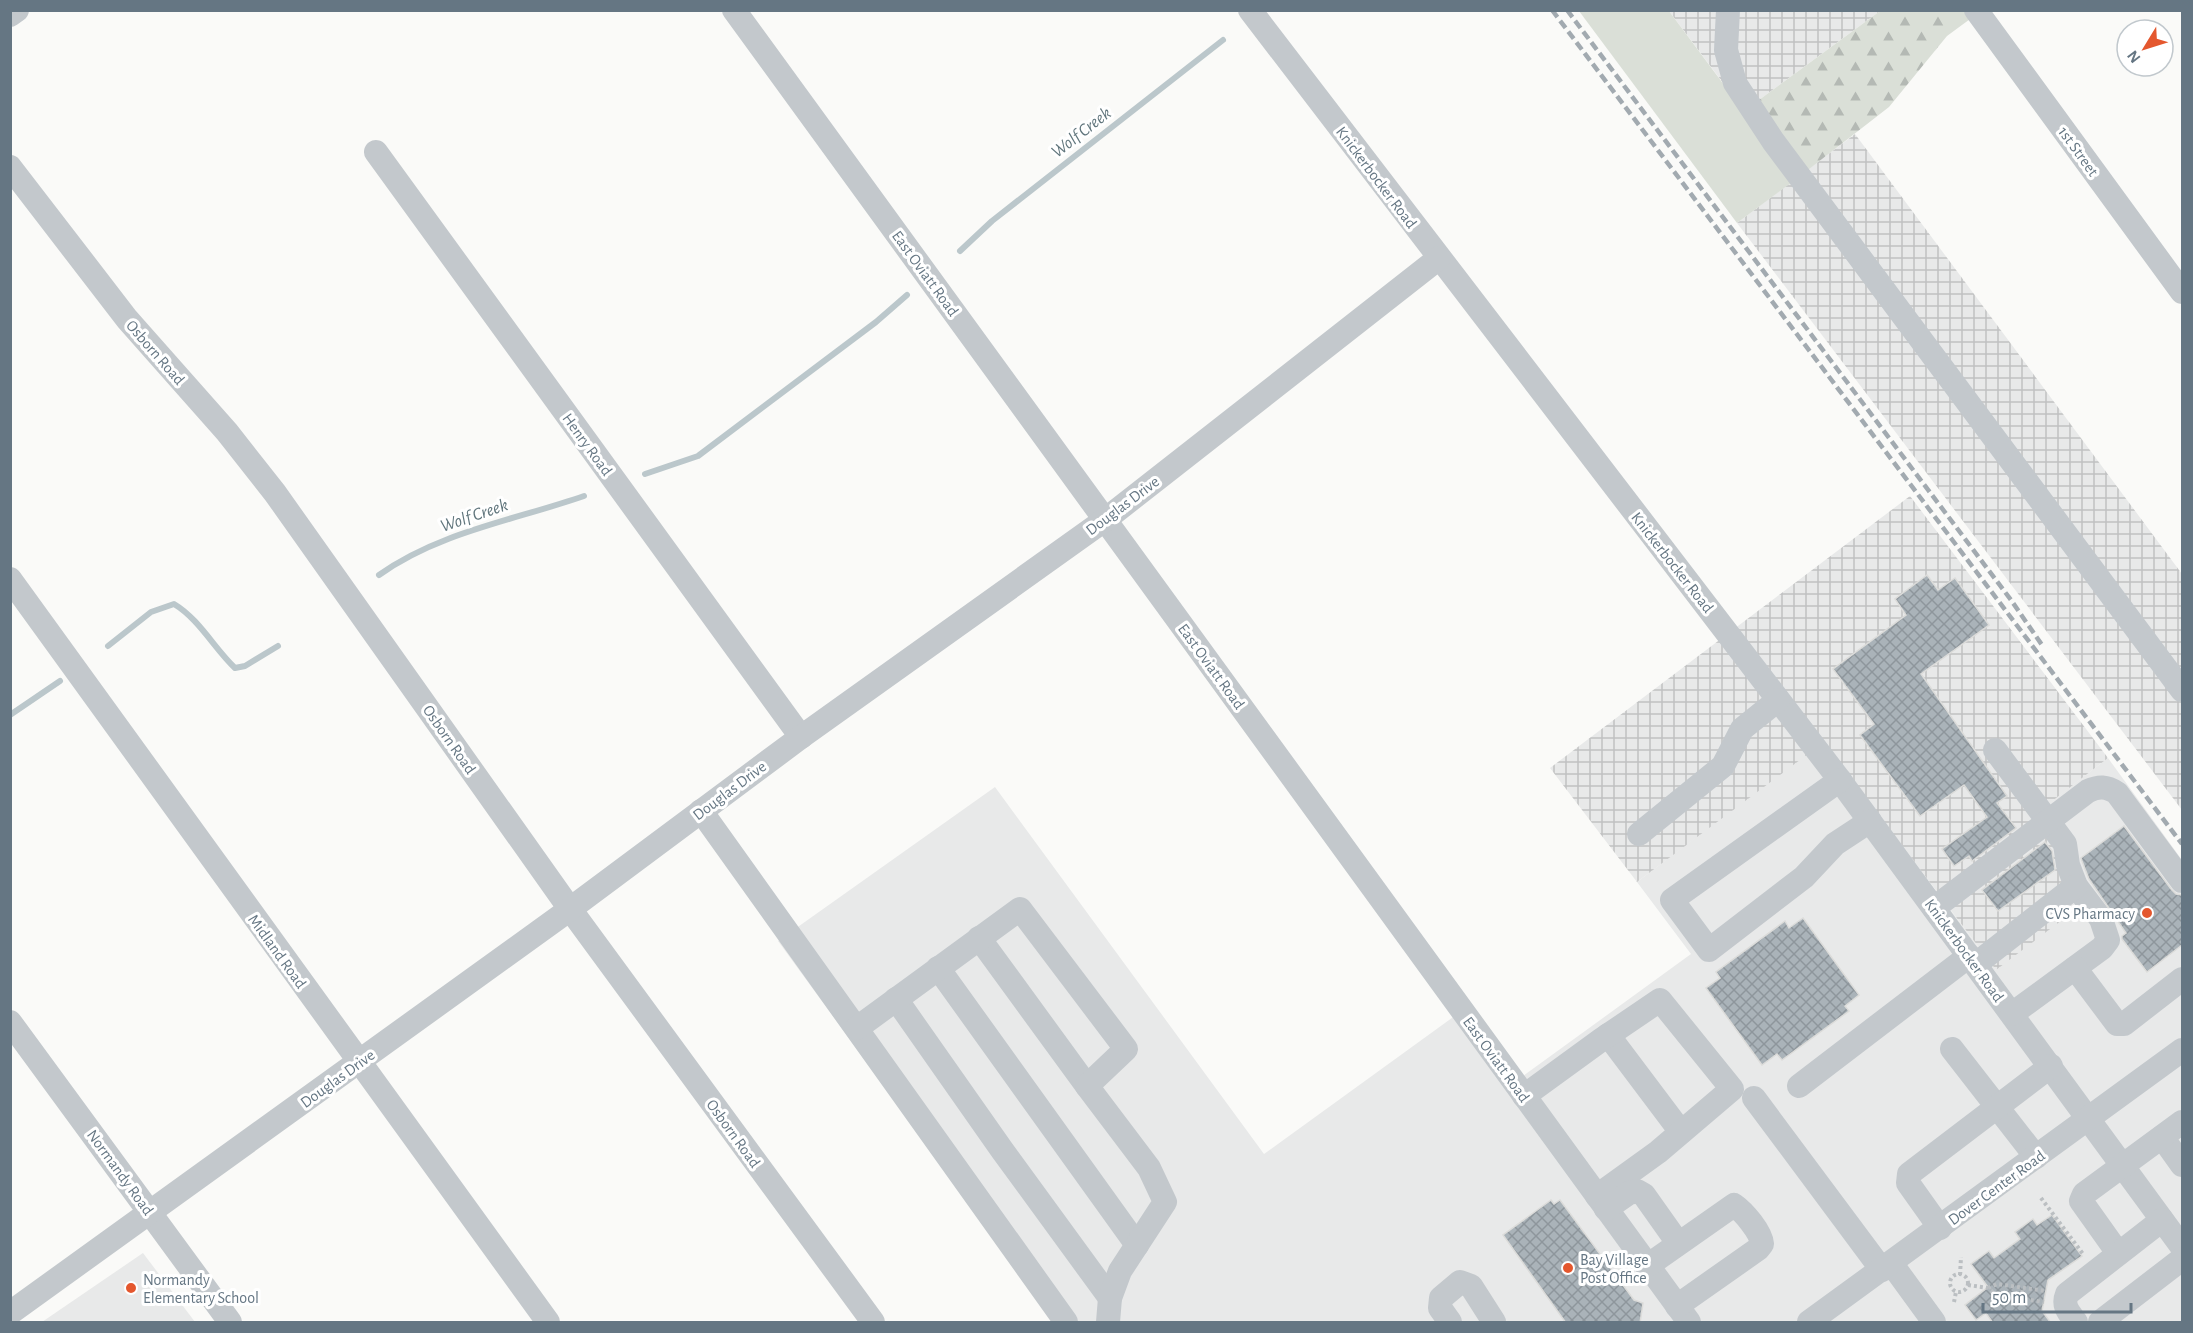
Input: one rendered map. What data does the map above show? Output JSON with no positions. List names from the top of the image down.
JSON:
{
  "streets": {
    "street": [
      "1st Street",
      "Knickerbocker Road",
      "East Oviatt Road",
      "Osborn Road",
      "Henry Road",
      "Douglas Drive",
      "Midland Road",
      "Normandy Road",
      "Dover Center Road"
    ]
  },
  "crossings": [
    ["Knickerbocker Road", "Douglas Drive"],
    ["Knickerbocker Road", "Dover Center Road"],
    ["East Oviatt Road", "Douglas Drive"],
    ["Osborn Road", "Douglas Drive"],
    ["Henry Road", "Douglas Drive"],
    ["Douglas Drive", "Midland Road"],
    ["Douglas Drive", "Normandy Road"]
  ],
  "water": ["Wolf Creek"],
  "places": ["CVS Pharmacy", "Bay Village Post Office", "Normandy Elementary School"],
  "scale_bar": "50 m",
  "north": "bottom left"
}
